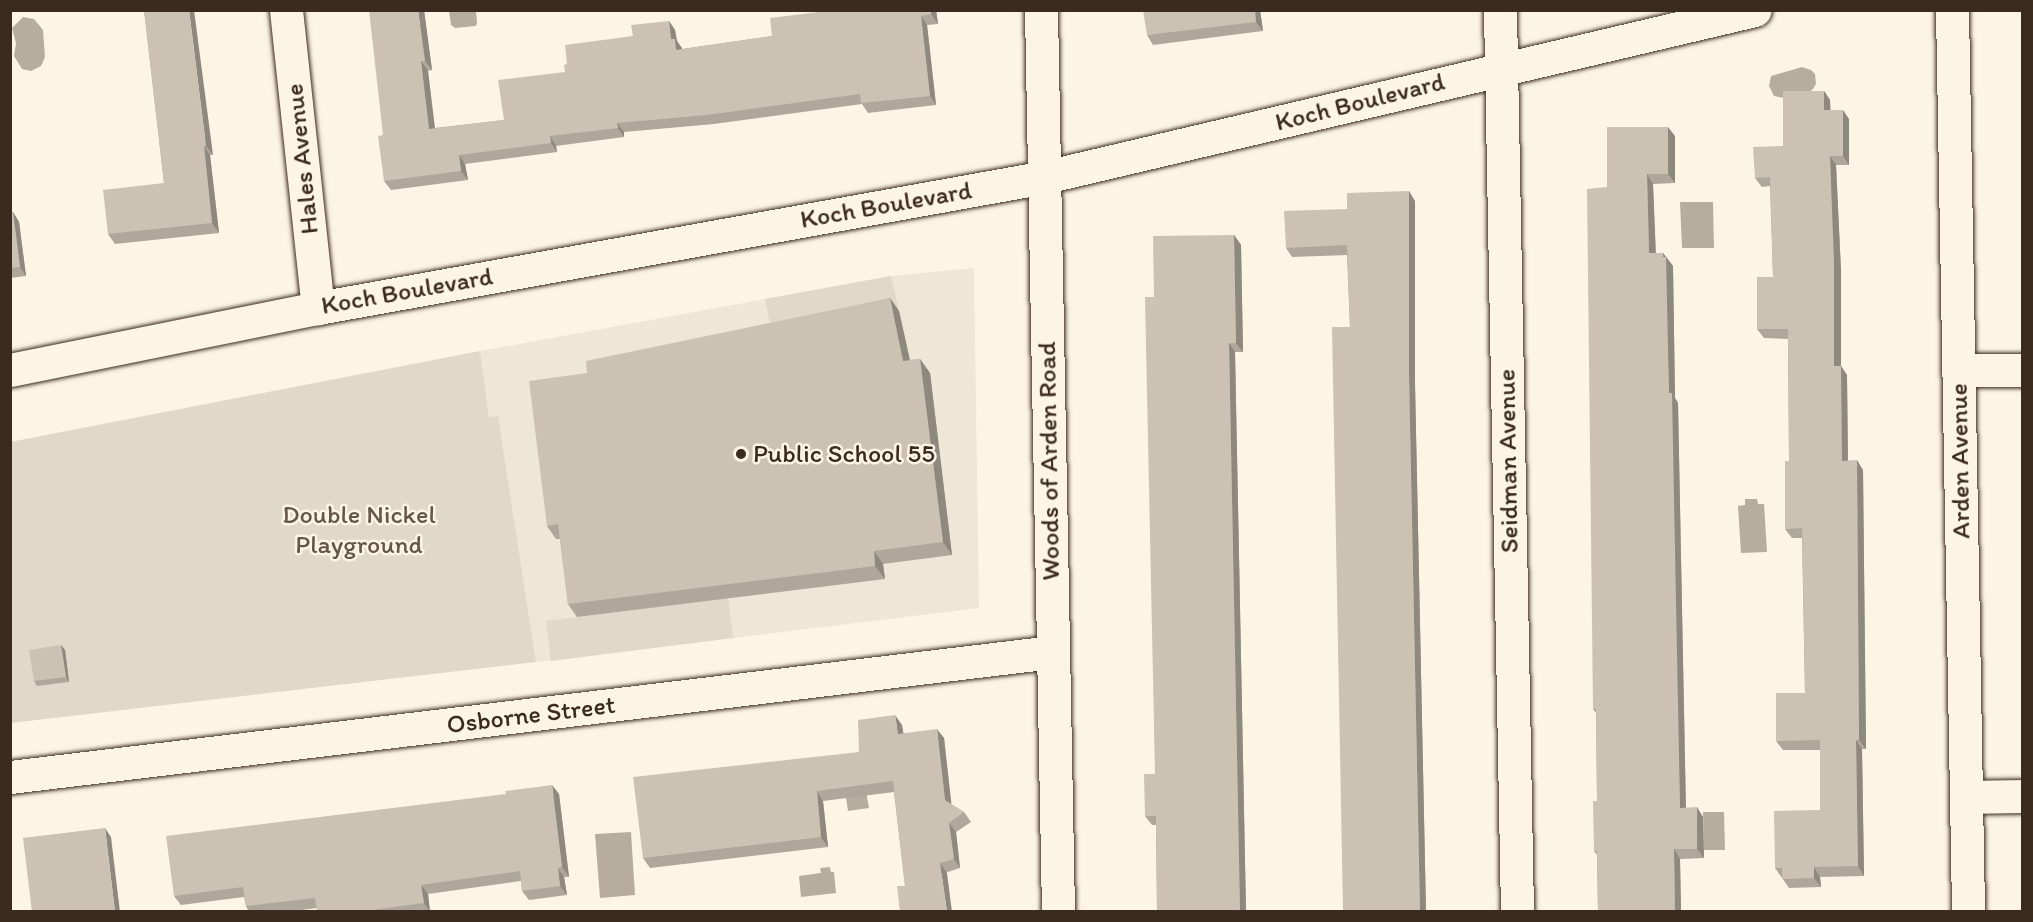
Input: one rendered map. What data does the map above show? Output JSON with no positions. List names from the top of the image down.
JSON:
{
  "streets": {
    "street": [
      "Koch Boulevard",
      "Hales Avenue",
      "Woods of Arden Road",
      "Seidman Avenue",
      "Arden Avenue",
      "Osborne Street"
    ]
  },
  "crossings": [
    ["Koch Boulevard", "Hales Avenue"],
    ["Koch Boulevard", "Woods of Arden Road"],
    ["Koch Boulevard", "Seidman Avenue"],
    ["Woods of Arden Road", "Osborne Street"]
  ],
  "parks": ["Double Nickel Playground"],
  "places": ["Public School 55"]
}
